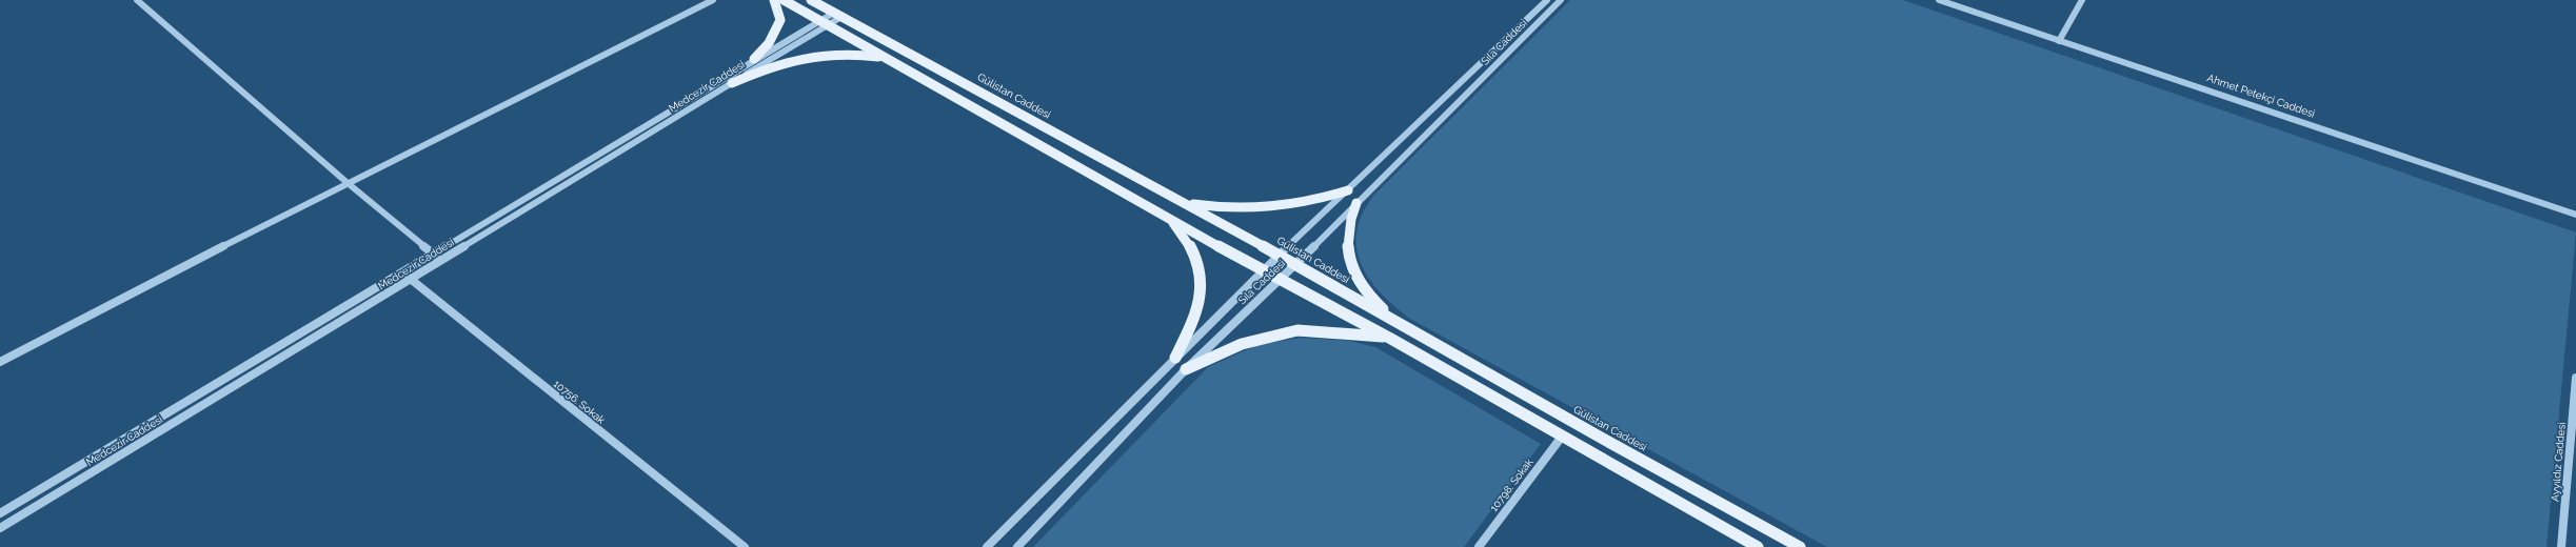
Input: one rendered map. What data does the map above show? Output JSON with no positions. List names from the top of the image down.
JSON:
{
  "streets": {
    "main road": ["Gülistan Caddesi"],
    "street": [
      "Sıla Caddesi",
      "Medcezir Caddesi",
      "Ahmet Petekçi Caddesi",
      "10756. Sokak",
      "Ayyıldız Caddesi",
      "10798. Sokak"
    ]
  },
  "crossings": [
    ["Sıla Caddesi", "Gülistan Caddesi"],
    ["Medcezir Caddesi", "Gülistan Caddesi"],
    ["Medcezir Caddesi", "10756. Sokak"]
  ]
}
